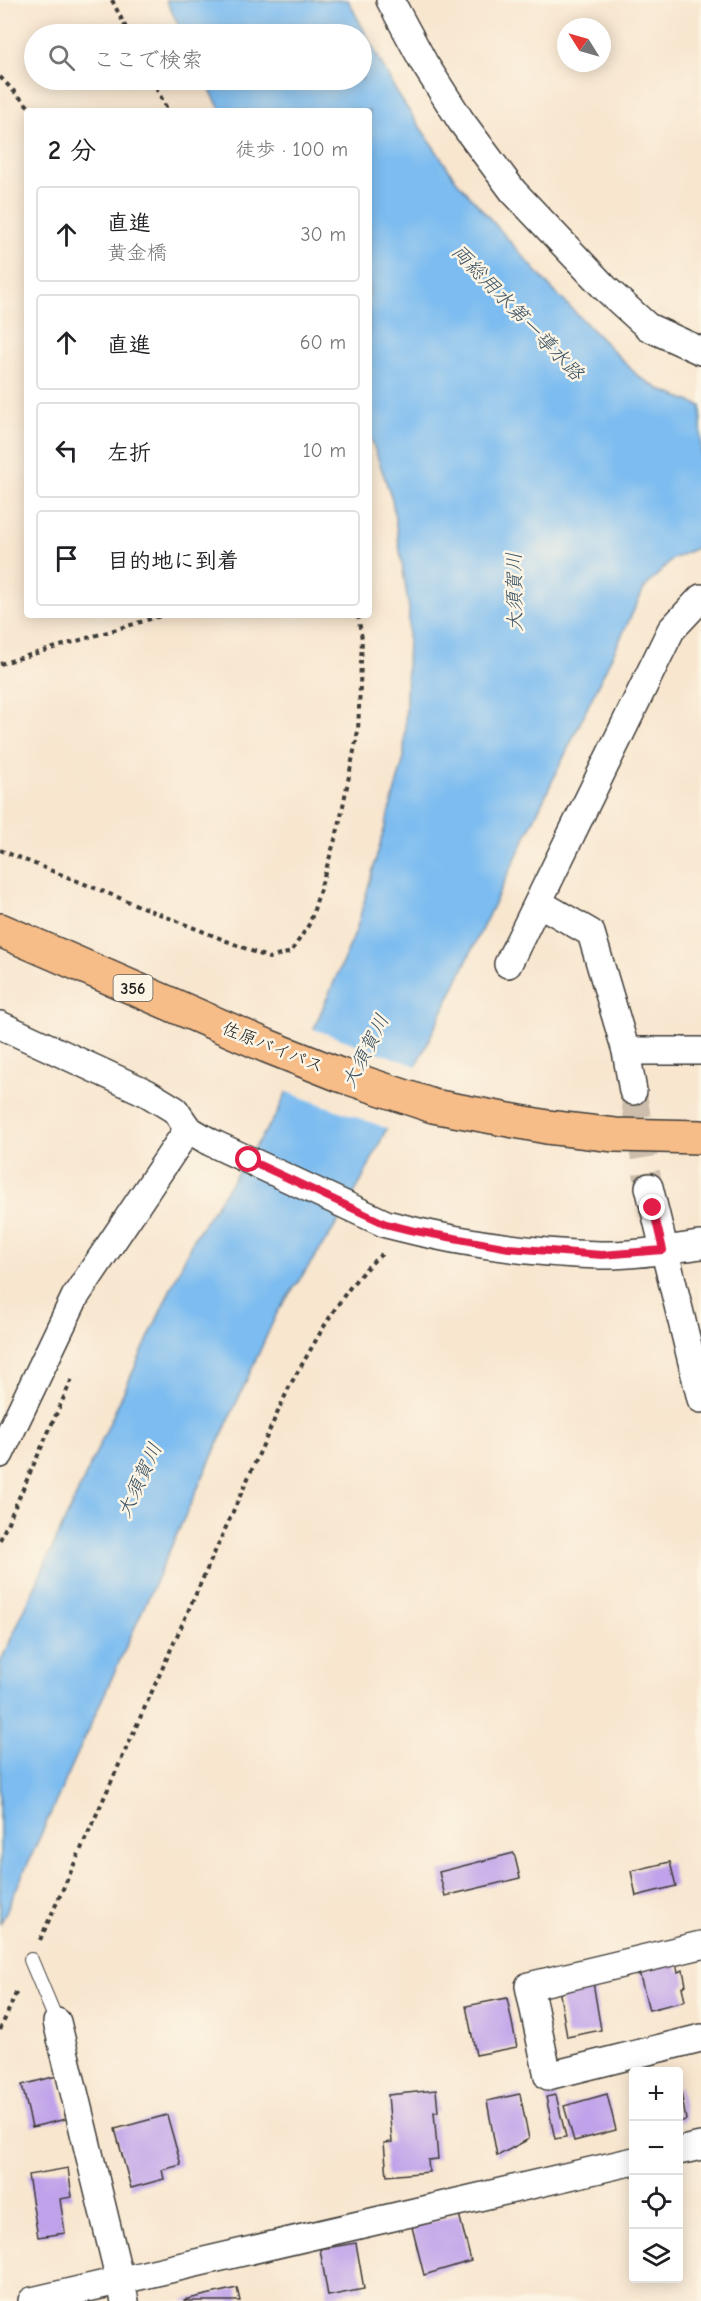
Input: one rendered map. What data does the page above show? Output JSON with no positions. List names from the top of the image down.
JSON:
{
  "streets": {
    "highway": ["356", "佐原バイパス"]
  },
  "water": ["両総用水第一導水路", "大須賀川"],
  "north": "top left",
  "page": {
    "search": "ここで検索",
    "heading": ["2 分", "徒歩 · 100 m"],
    "list": [
      ["直進", "黄金橋", "30 m"],
      ["直進", "60 m"],
      ["左折", "10 m"],
      "目的地に到着"
    ],
    "map_buttons": ["+", "−"]
  }
}
